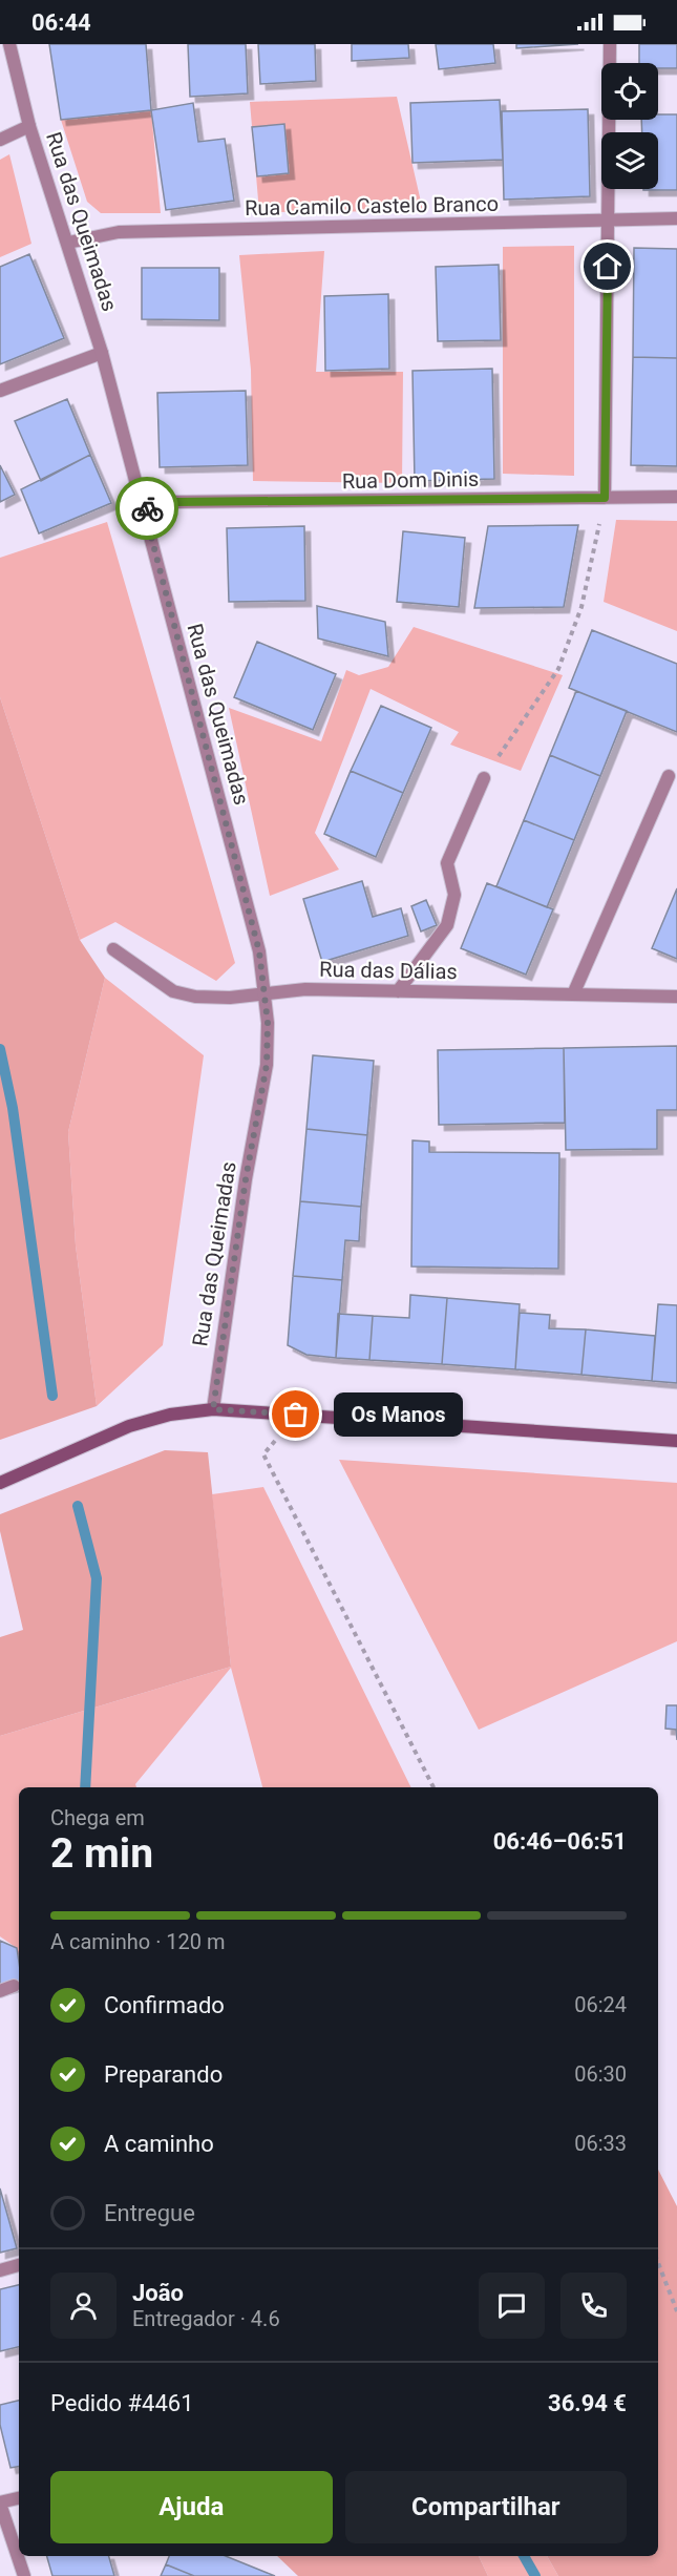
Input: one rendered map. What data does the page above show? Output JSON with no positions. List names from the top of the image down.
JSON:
{
  "streets": {
    "street": [
      "Rua Camilo Castelo Branco",
      "Rua das Queimadas",
      "Rua Dom Dinis",
      "Rua das Dálias"
    ]
  },
  "crossings": [
    ["Rua Camilo Castelo Branco", "Rua das Queimadas"],
    ["Rua das Queimadas", "Rua Dom Dinis"],
    ["Rua das Queimadas", "Rua das Dálias"]
  ],
  "places": ["Os Manos"],
  "page": {
    "status": "06:44",
    "bubble": "Os Manos",
    "heading": ["2 min", "Chega em", "06:46–06:51"],
    "panel": [
      "João",
      "Entregador · 4.6",
      "Pedido #4461",
      "36.94 €"
    ],
    "bar": "A caminho · 120 m",
    "list": [
      ["Confirmado", "06:24"],
      ["Preparando", "06:30"],
      ["A caminho", "06:33"],
      "Entregue"
    ],
    "buttons": ["Ajuda", "Compartilhar"]
  }
}
